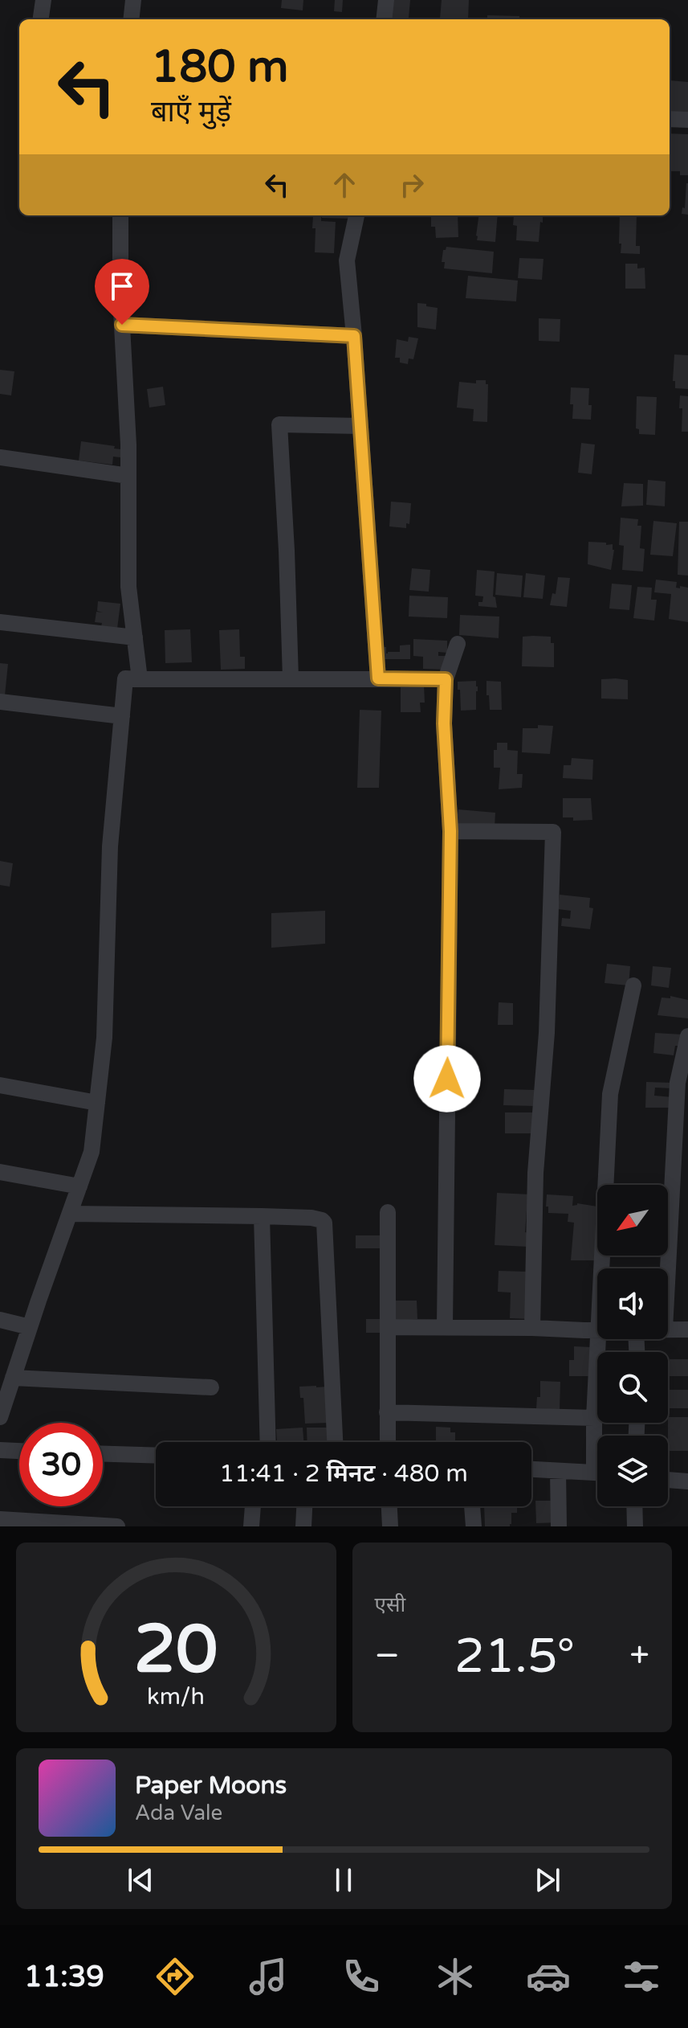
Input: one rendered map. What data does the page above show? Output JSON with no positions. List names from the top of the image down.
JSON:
{
  "north": "bottom left",
  "page": {
    "turn": ["180 m", "बाएँ मुड़ें"],
    "limit": "30",
    "trip": "11:41 · 2 मिनट · 480 m",
    "tile": "एसी",
    "heat": ["−", "21.5°", "+"],
    "song": ["Paper Moons", "Ada Vale"],
    "tabs": "11:39",
    "gauge": ["20", "km/h"]
  }
}
